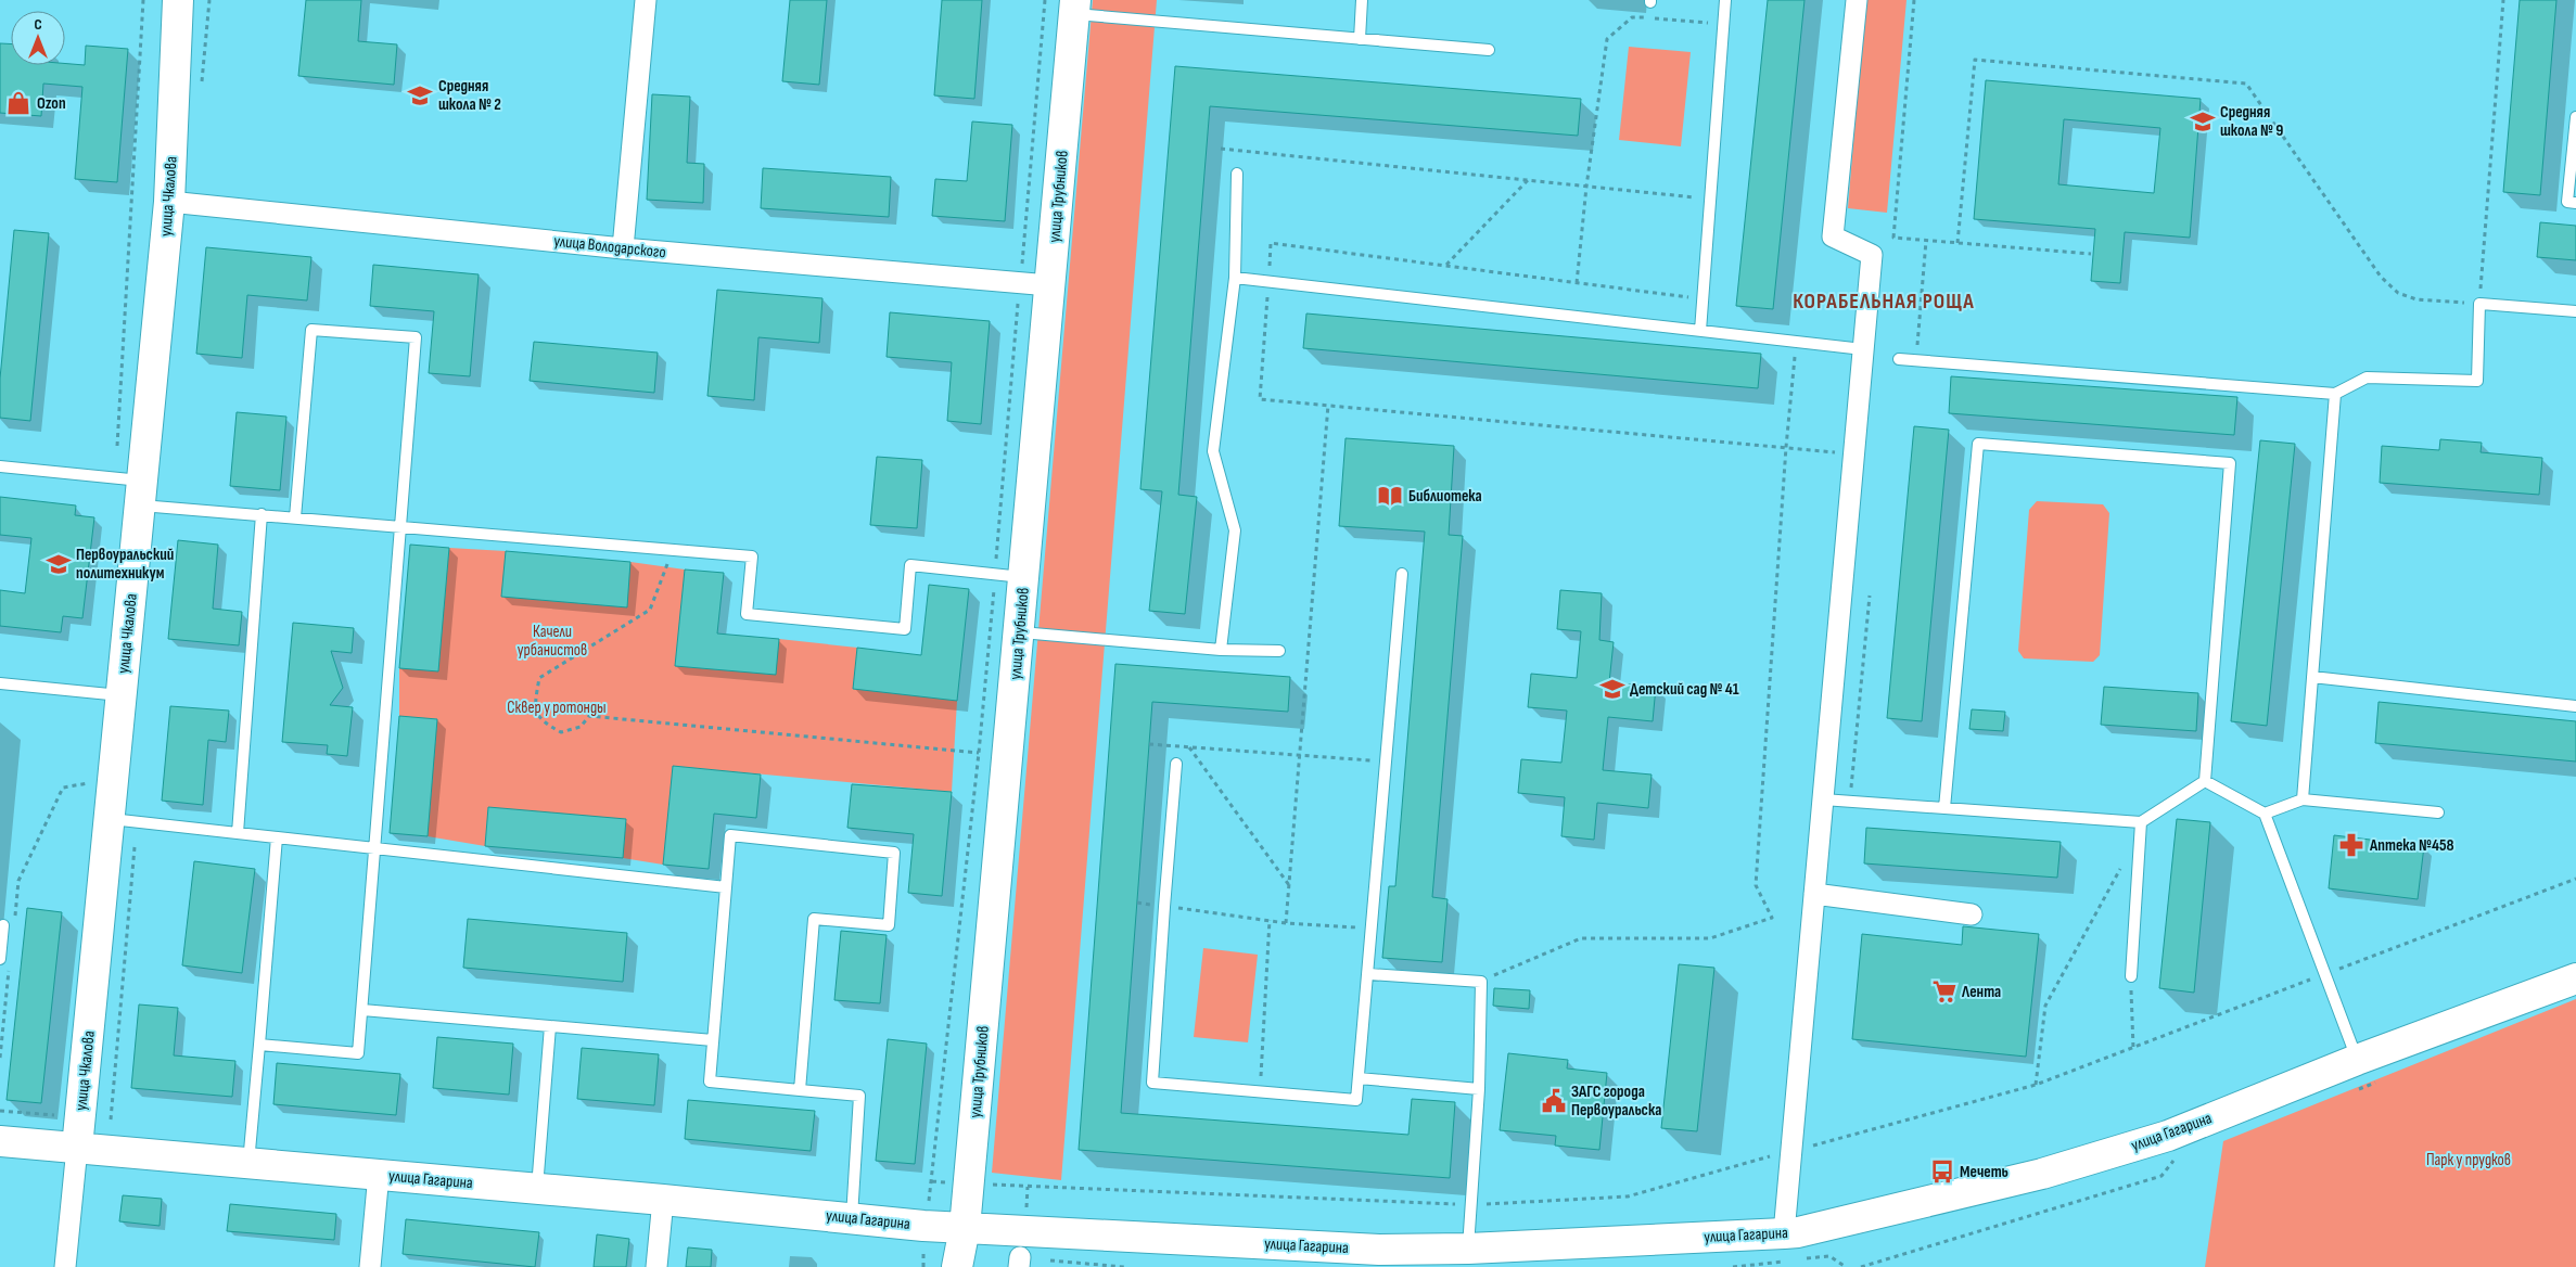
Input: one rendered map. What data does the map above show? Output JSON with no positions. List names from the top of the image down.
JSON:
{
  "streets": {
    "street": [
      "улица Чкалова",
      "улица Трубников",
      "улица Володарского",
      "улица Гагарина"
    ]
  },
  "crossings": [
    ["улица Чкалова", "улица Володарского"],
    ["улица Чкалова", "улица Гагарина"],
    ["улица Трубников", "улица Володарского"],
    ["улица Трубников", "улица Гагарина"]
  ],
  "districts": ["КОРАБЕЛЬНАЯ РОЩА"],
  "parks": ["Качели урбанистов", "Сквер у ротонды", "Парк у прудков"],
  "places": {
    "school or university": [
      "Средняя школа № 2",
      "Средняя школа № 9",
      "Первоуральский политехникум",
      "Детский сад № 41"
    ],
    "shop": ["Ozon"],
    "library": ["Библиотека"],
    "pharmacy": ["Аптека №458"],
    "supermarket": ["Лента"],
    "public building": ["ЗАГС города Первоуральска"],
    "bus stop": ["Мечеть"]
  },
  "north": "top"
}
